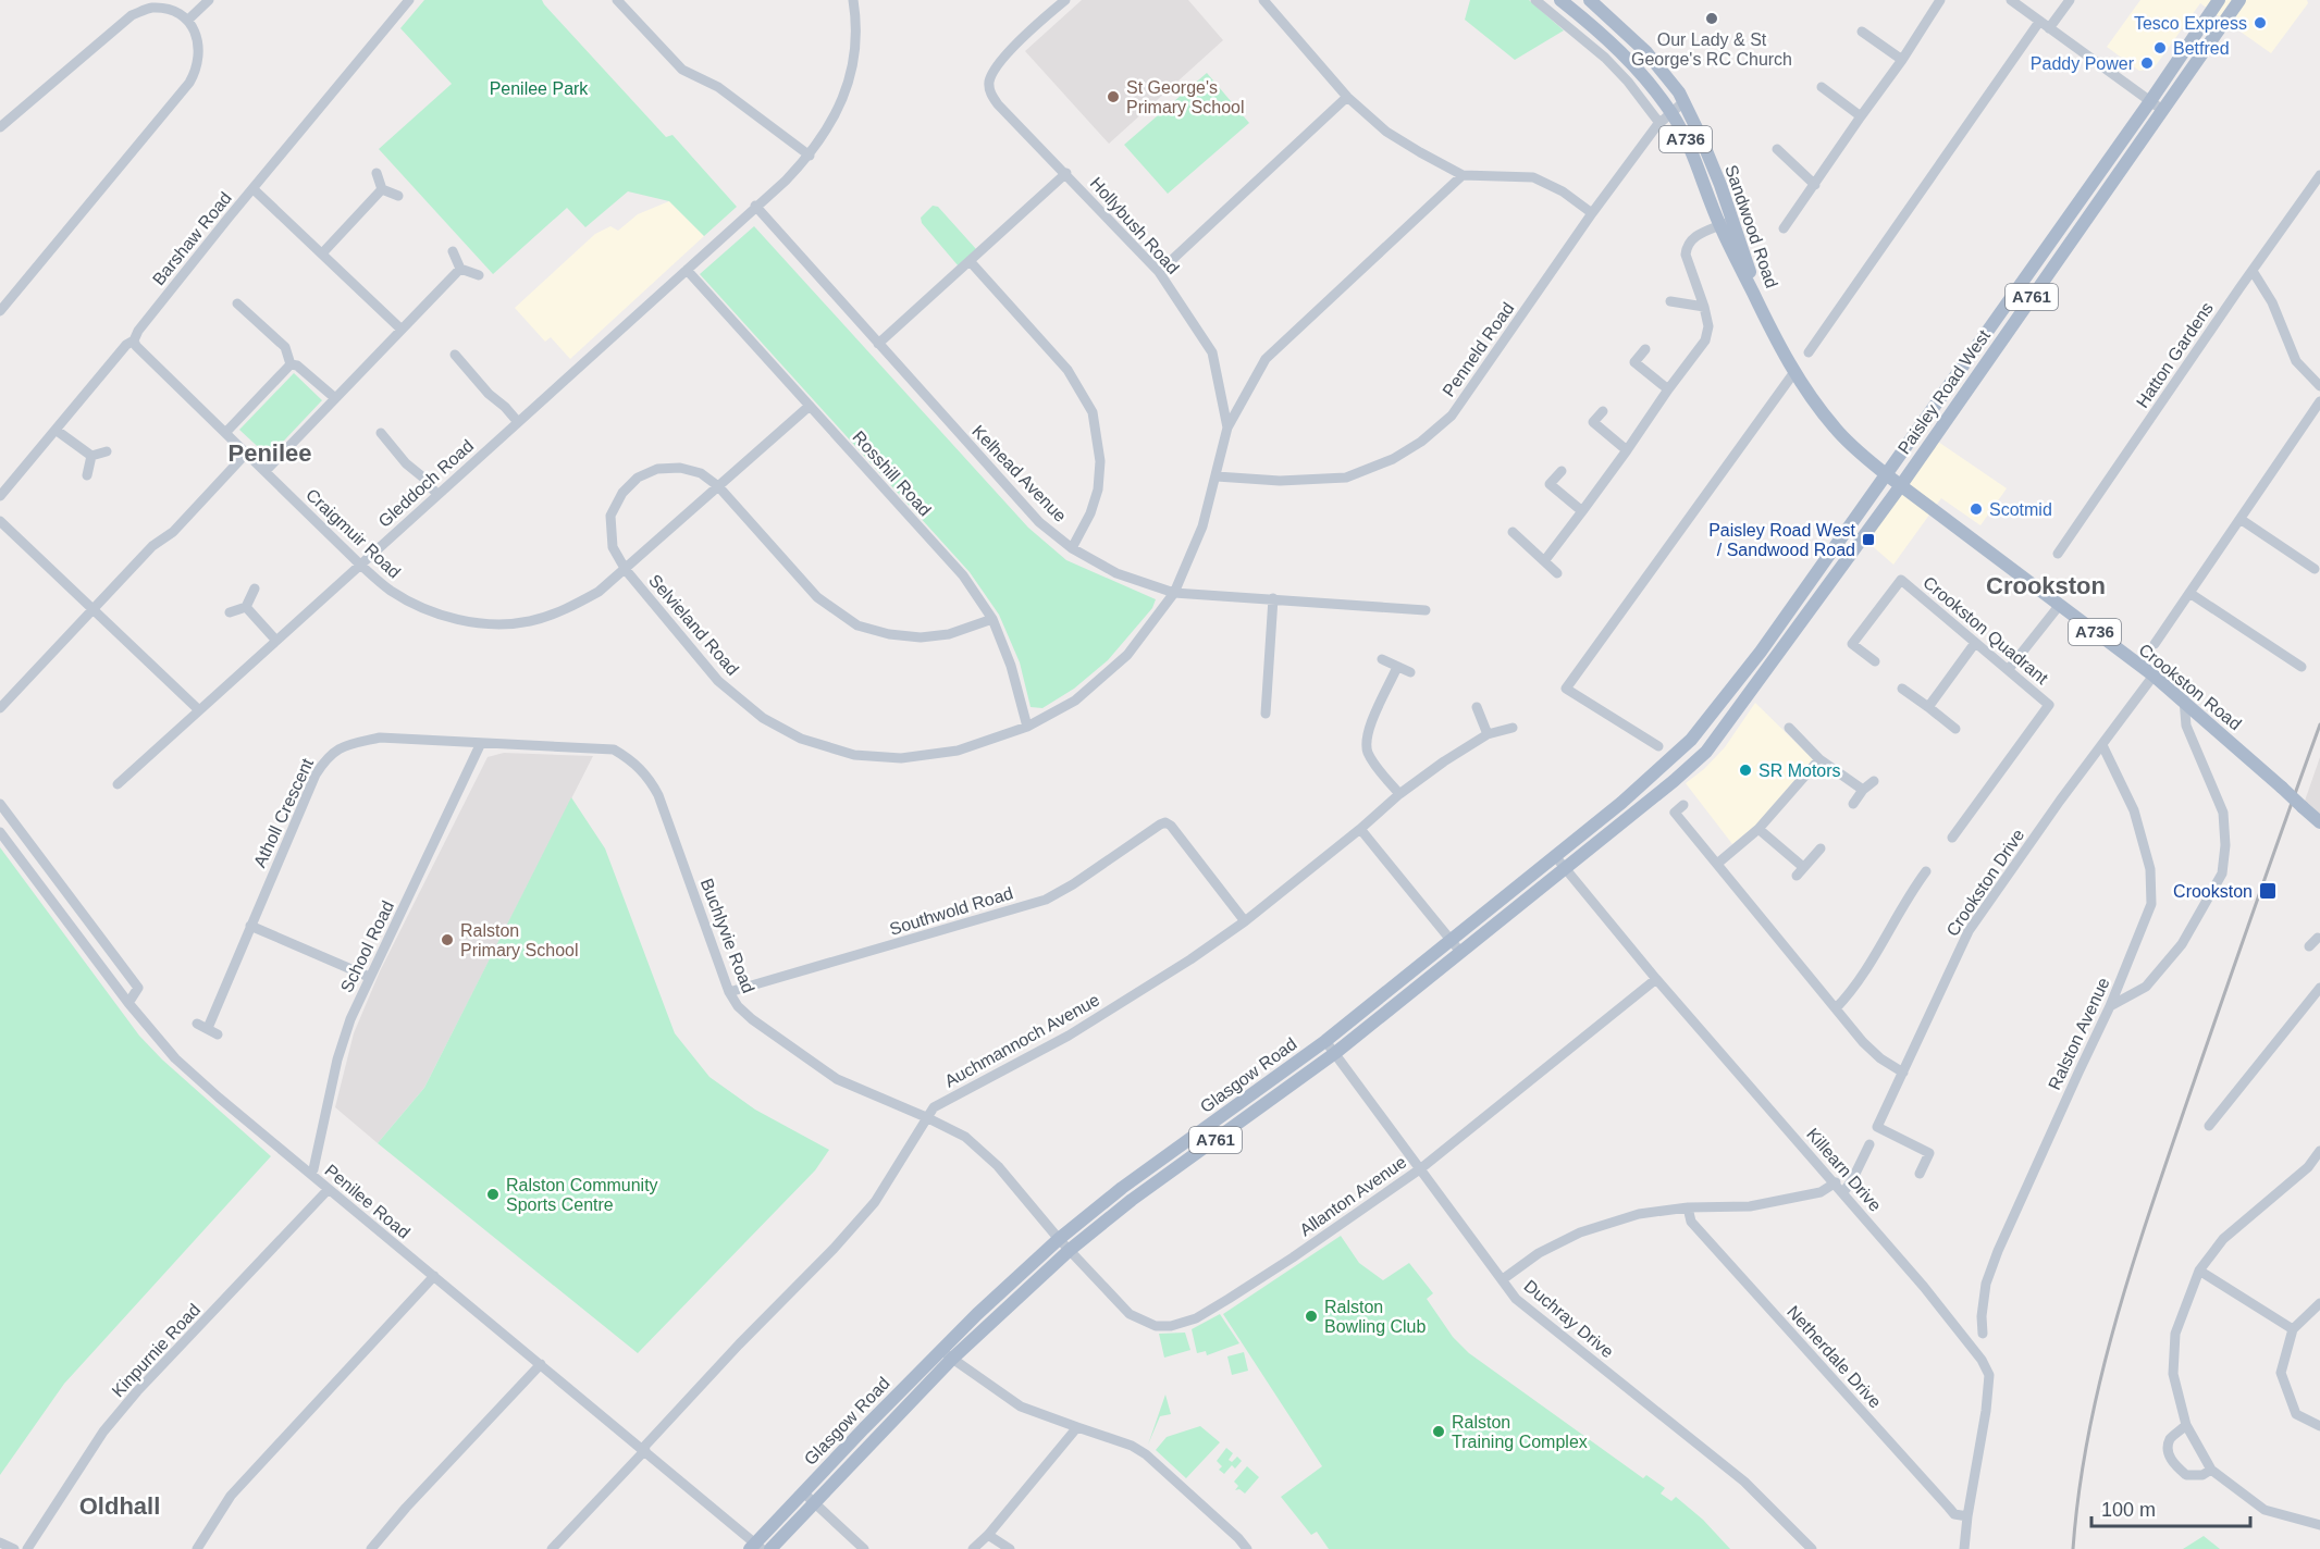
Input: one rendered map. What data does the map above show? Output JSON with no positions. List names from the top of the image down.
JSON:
{
  "streets": {
    "main road": [
      "A736",
      "Sandwood Road",
      "A761",
      "Paisley Road West",
      "Crookston Road",
      "Glasgow Road"
    ],
    "street": [
      "Hollybush Road",
      "Barshaw Road",
      "Penneld Road",
      "Hatton Gardens",
      "Rosshill Road",
      "Kelhead Avenue",
      "Gleddoch Road",
      "Craigmuir Road",
      "Selvieland Road",
      "Crookston Quadrant",
      "Atholl Crescent",
      "Crookston Drive",
      "Southwold Road",
      "Buchlyvie Road",
      "School Road",
      "Ralston Avenue",
      "Auchmannoch Avenue",
      "Killearn Drive",
      "Allanton Avenue",
      "Penilee Road",
      "Duchray Drive",
      "Kinpurnie Road",
      "Netherdale Drive"
    ]
  },
  "crossings": [
    ["Hollybush Road", "Penneld Road"],
    ["Hollybush Road", "Kelhead Avenue"],
    ["Hollybush Road", "Selvieland Road"],
    ["Sandwood Road", "Penneld Road"],
    ["Sandwood Road", "Paisley Road West"],
    ["Sandwood Road", "Crookston Road"],
    ["Barshaw Road", "Craigmuir Road"],
    ["Paisley Road West", "Crookston Road"],
    ["Paisley Road West", "Glasgow Road"],
    ["Rosshill Road", "Gleddoch Road"],
    ["Rosshill Road", "Craigmuir Road"],
    ["Rosshill Road", "Selvieland Road"],
    ["Kelhead Avenue", "Gleddoch Road"],
    ["Kelhead Avenue", "Selvieland Road"],
    ["Gleddoch Road", "Craigmuir Road"],
    ["Craigmuir Road", "Selvieland Road"],
    ["Crookston Road", "Crookston Drive"],
    ["Atholl Crescent", "Buchlyvie Road"],
    ["Atholl Crescent", "School Road"],
    ["Crookston Drive", "Ralston Avenue"],
    ["Southwold Road", "Buchlyvie Road"],
    ["Southwold Road", "Auchmannoch Avenue"],
    ["Buchlyvie Road", "School Road"],
    ["Buchlyvie Road", "Auchmannoch Avenue"],
    ["Buchlyvie Road", "Glasgow Road"],
    ["Buchlyvie Road", "Allanton Avenue"],
    ["School Road", "Penilee Road"],
    ["Auchmannoch Avenue", "Penilee Road"],
    ["Glasgow Road", "Killearn Drive"],
    ["Glasgow Road", "Allanton Avenue"],
    ["Glasgow Road", "Penilee Road"],
    ["Glasgow Road", "Duchray Drive"],
    ["Killearn Drive", "Allanton Avenue"],
    ["Killearn Drive", "Netherdale Drive"],
    ["Allanton Avenue", "Duchray Drive"],
    ["Penilee Road", "Kinpurnie Road"]
  ],
  "districts": ["Penilee", "Crookston", "Oldhall"],
  "parks": ["Penilee Park"],
  "places": {
    "other": [
      "Our Lady & St George's RC Church",
      "Tesco Express",
      "Betfred",
      "Paddy Power",
      "St George's Primary School",
      "Scotmid",
      "SR Motors",
      "Ralston Primary School",
      "Ralston Community Sports Centre",
      "Ralston Bowling Club",
      "Ralston Training Complex"
    ],
    "transit": ["Paisley Road West / Sandwood Road", "Crookston"]
  },
  "scale_bar": "100 m"
}
